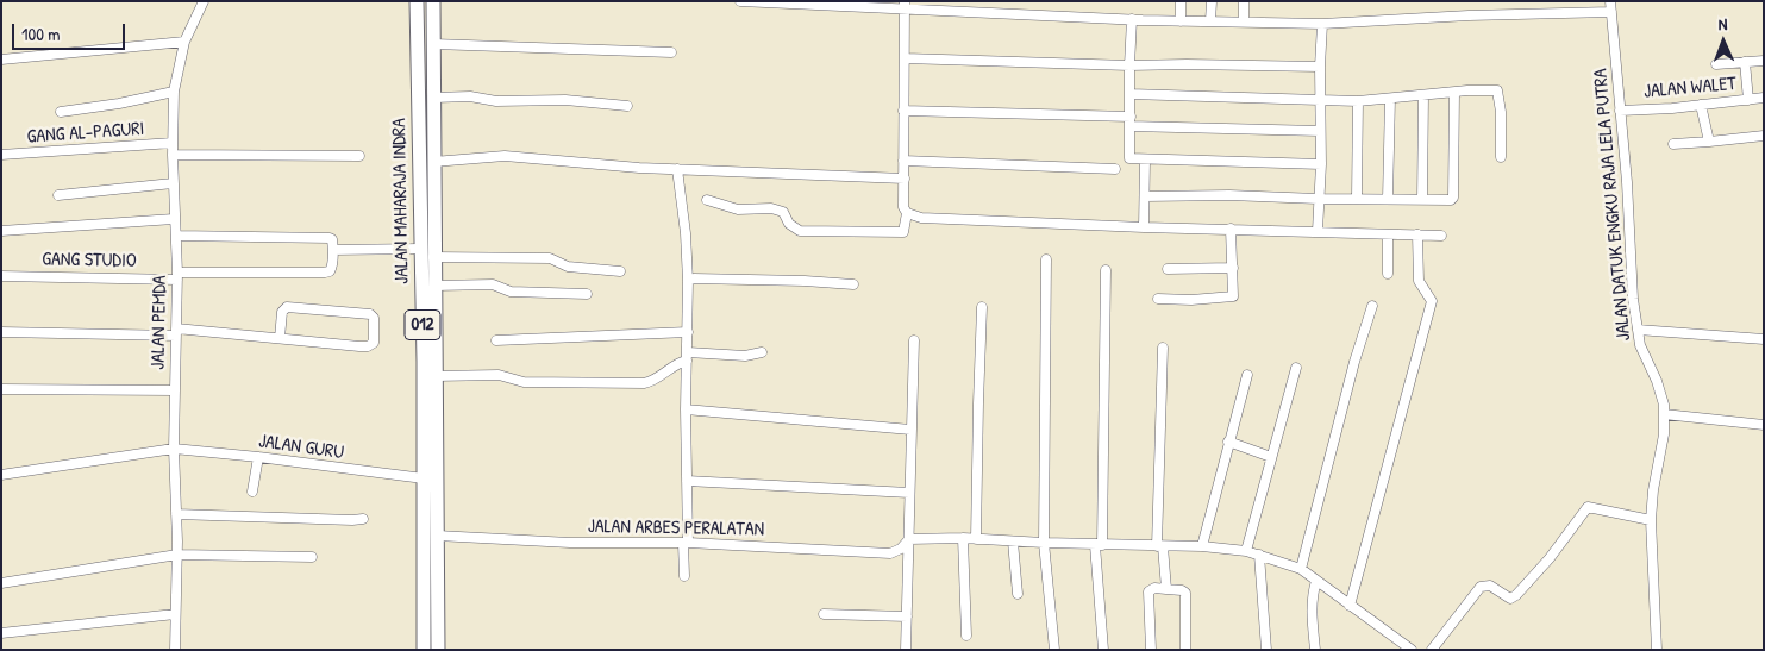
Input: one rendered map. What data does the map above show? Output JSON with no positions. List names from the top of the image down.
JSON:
{
  "streets": {
    "highway": ["JALAN MAHARAJA INDRA", "012"],
    "street": [
      "JALAN WALET",
      "GANG AL-PAGURI",
      "JALAN DATUK ENGKU RAJA LELA PUTRA",
      "GANG STUDIO",
      "JALAN PEMDA",
      "JALAN GURU",
      "JALAN ARBES PERALATAN"
    ]
  },
  "crossings": [
    ["JALAN WALET", "JALAN DATUK ENGKU RAJA LELA PUTRA"],
    ["GANG AL-PAGURI", "JALAN PEMDA"],
    ["JALAN MAHARAJA INDRA", "JALAN GURU"],
    ["JALAN MAHARAJA INDRA", "JALAN ARBES PERALATAN"],
    ["GANG STUDIO", "JALAN PEMDA"],
    ["JALAN PEMDA", "JALAN GURU"]
  ],
  "scale_bar": "100 m",
  "north": "top"
}
